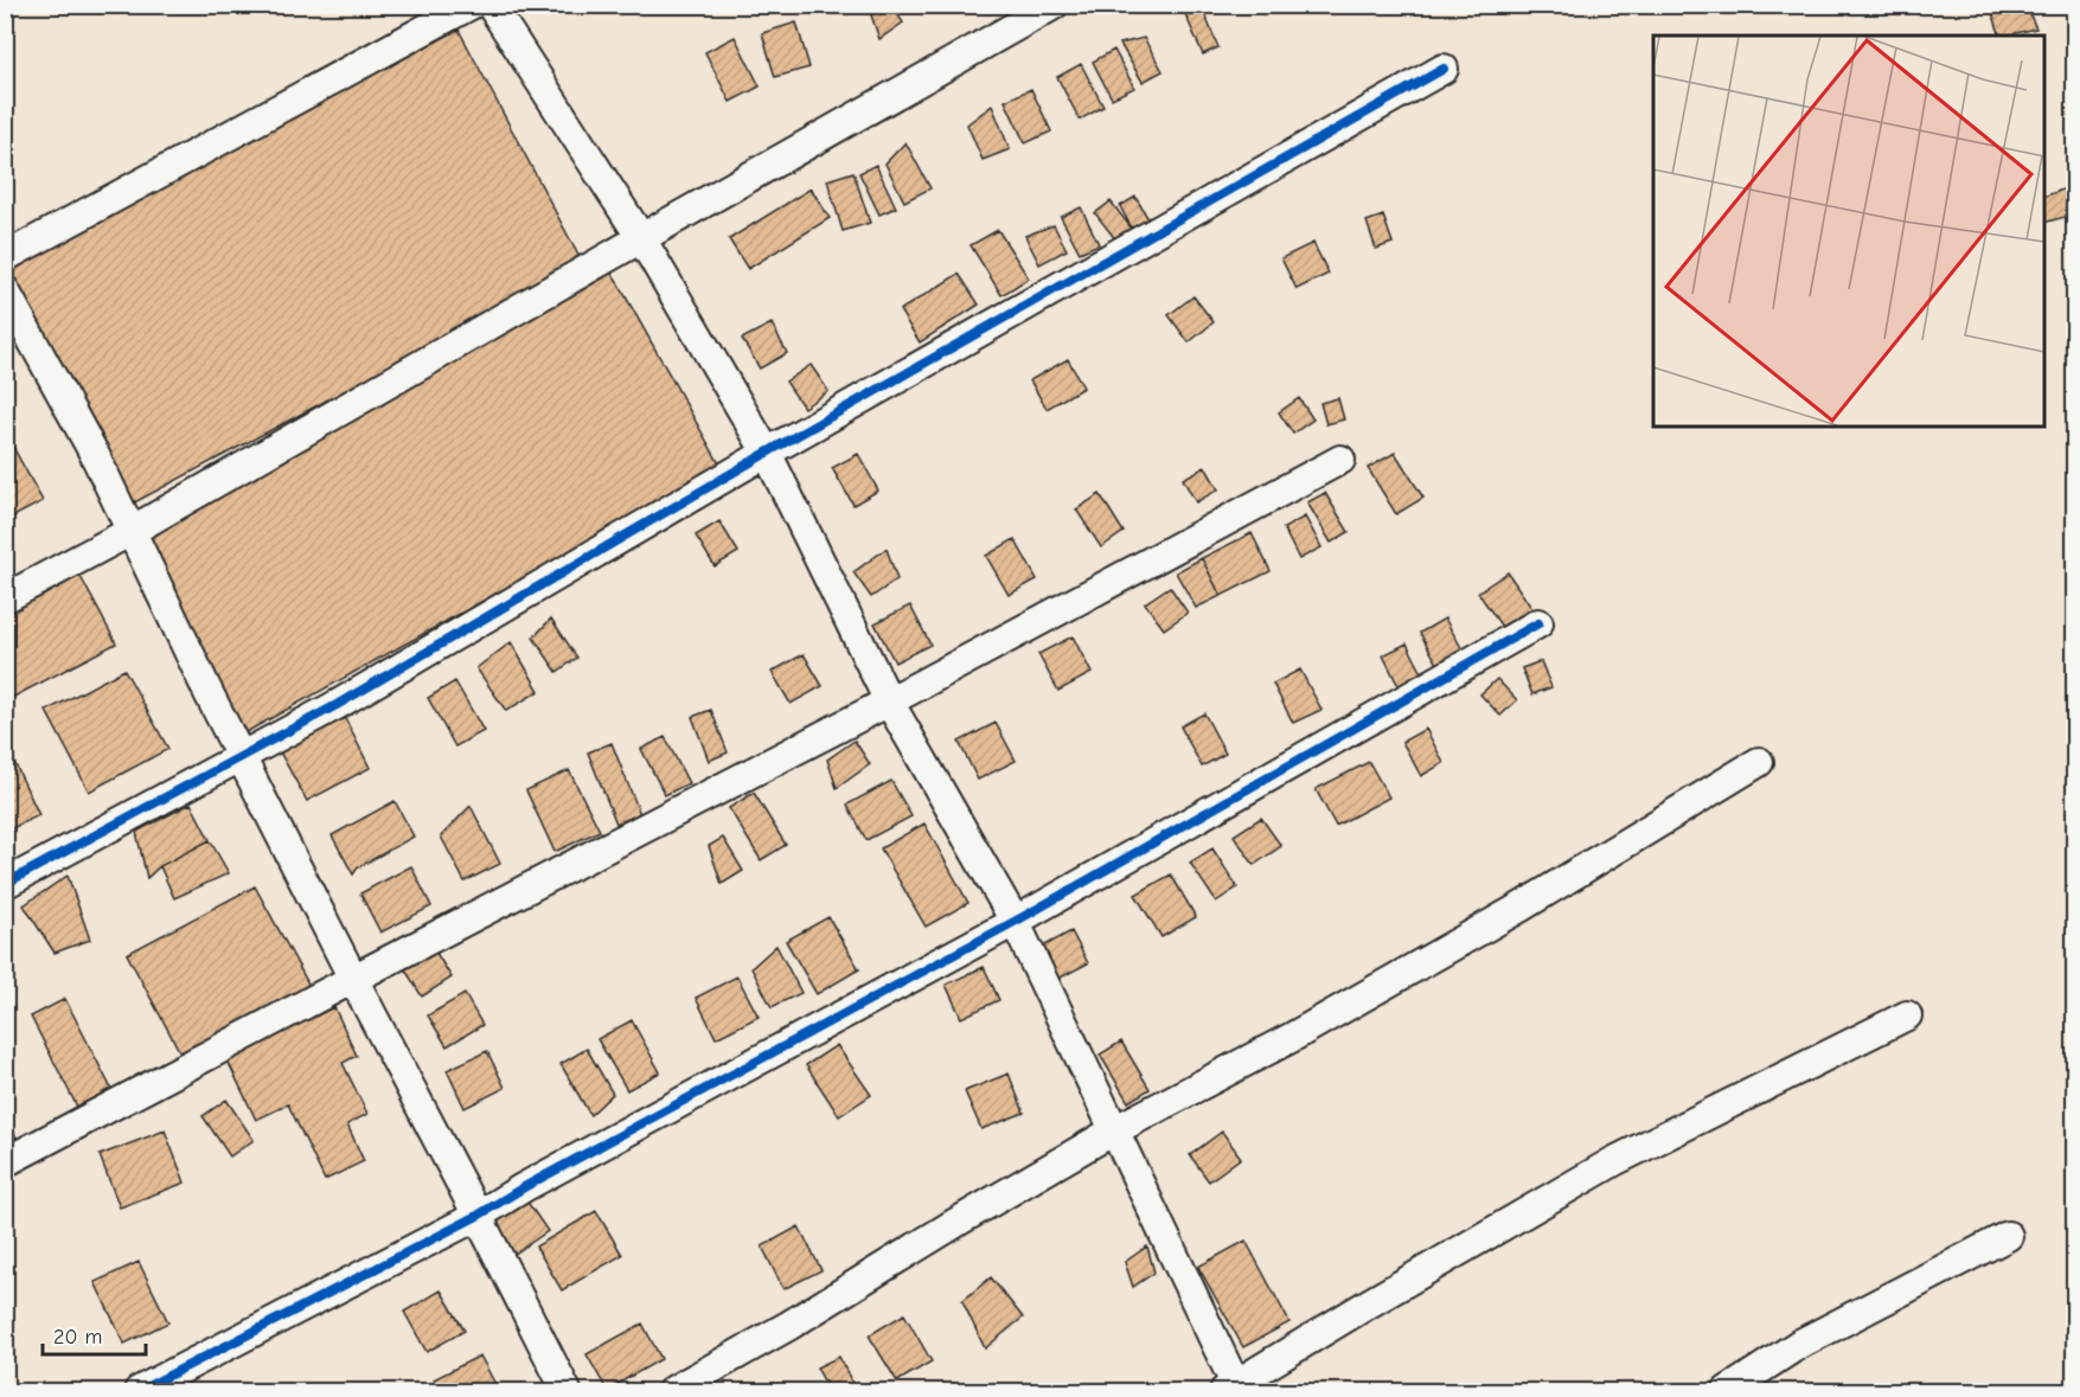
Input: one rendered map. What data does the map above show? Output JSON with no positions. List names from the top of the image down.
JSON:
{
  "scale_bar": "20 m"
}
